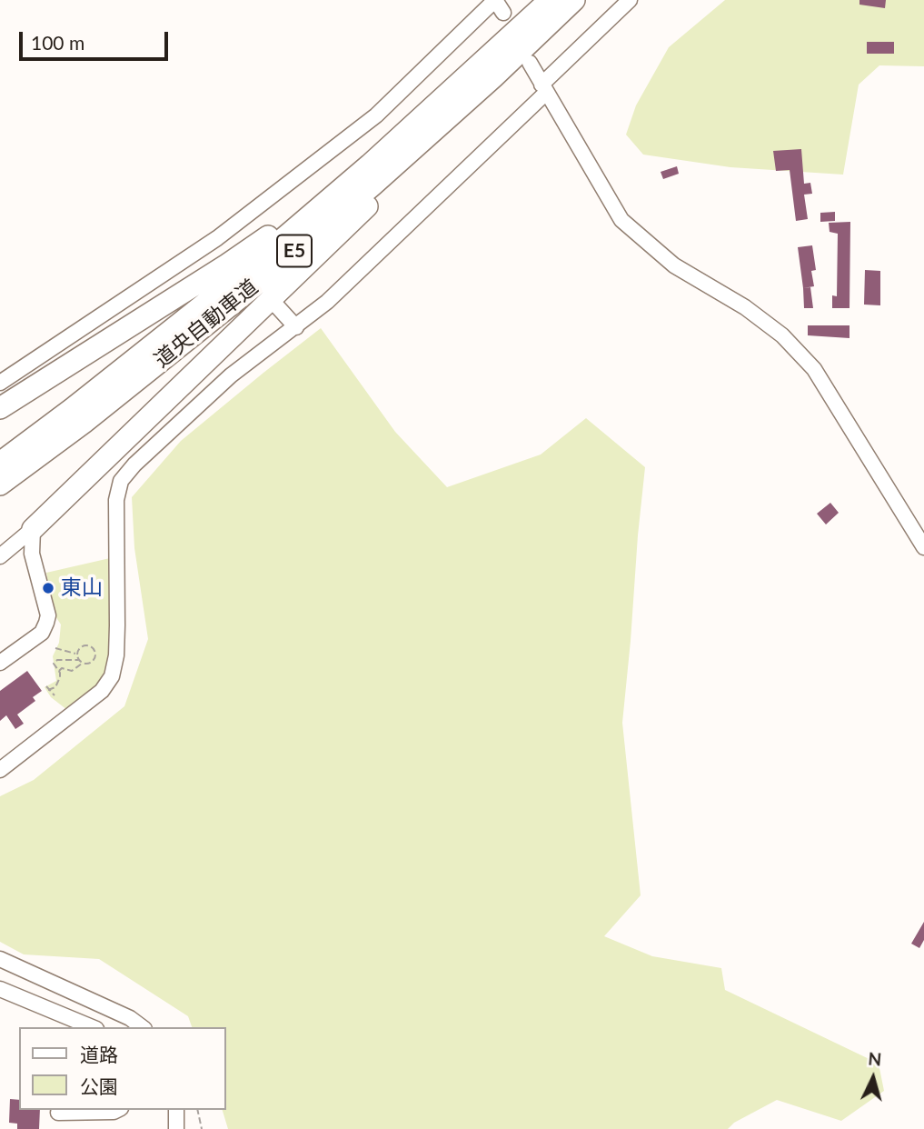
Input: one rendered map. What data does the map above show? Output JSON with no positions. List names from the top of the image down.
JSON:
{
  "streets": {
    "highway": ["E5", "道央自動車道"]
  },
  "places": ["東山"],
  "legend": ["道路", "公園"],
  "scale_bar": "100 m",
  "north": "top"
}
